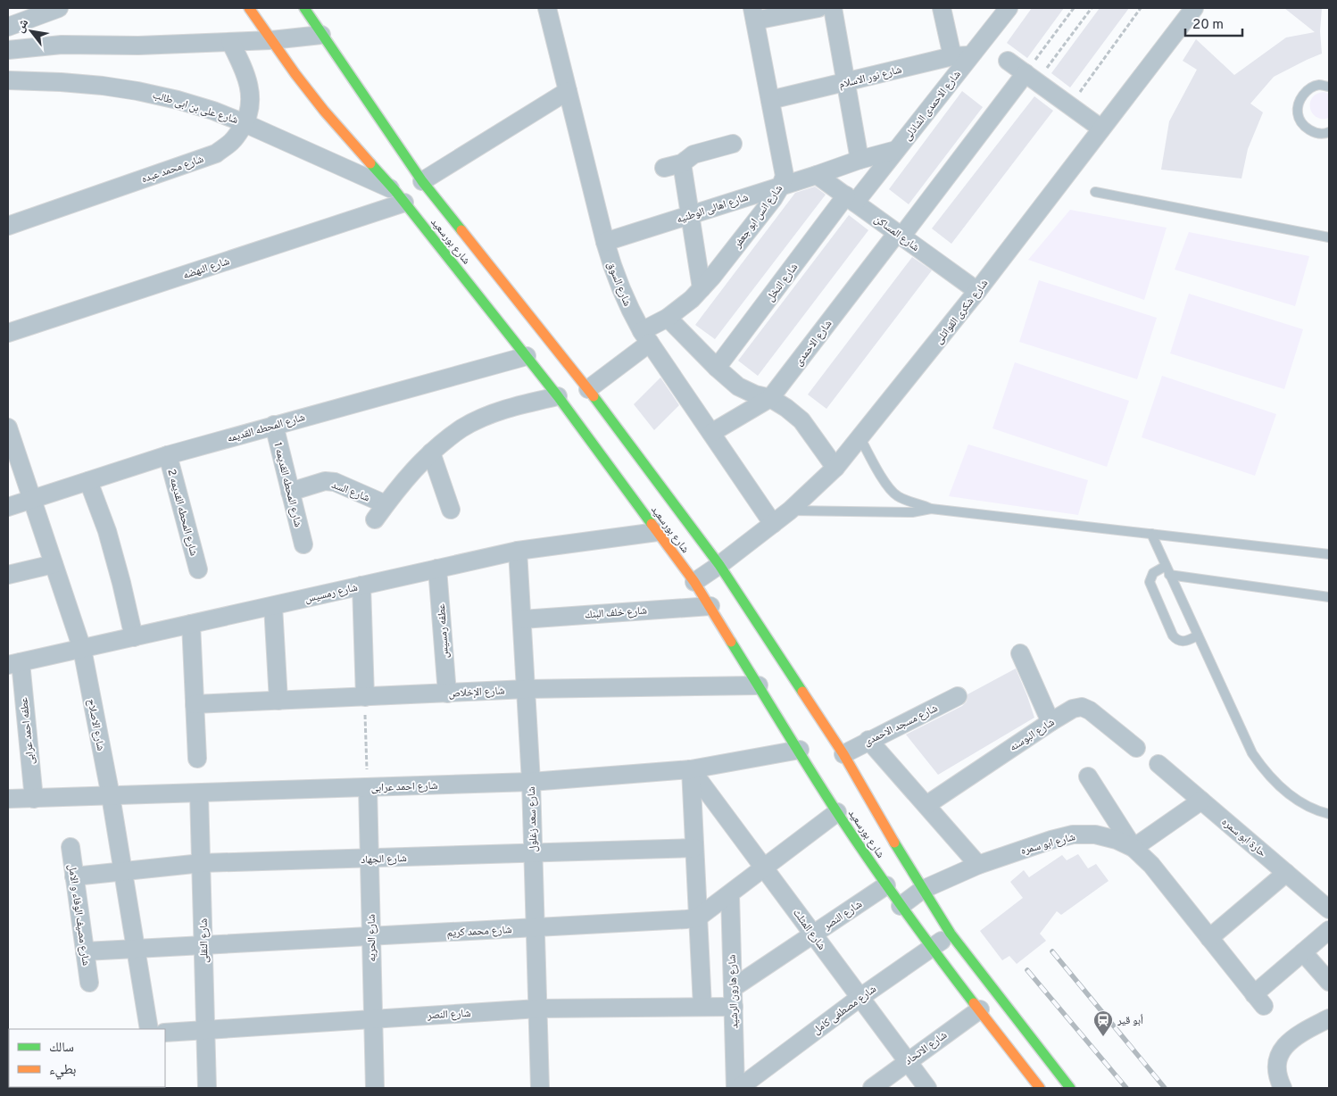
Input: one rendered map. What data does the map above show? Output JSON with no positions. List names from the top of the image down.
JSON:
{
  "streets": {
    "main road": ["شارع بورسعيد"],
    "street": [
      "شارع نور الاسلام",
      "شارع الاحمدى الشاذلى",
      "شارع على بن ابى طالب",
      "شارع محمد عبده",
      "شارع اهالى الوطنيه",
      "شارع انس ابو جعفر",
      "شارع المساكن",
      "شارع النهضه",
      "شارع النخل",
      "شارع السوق",
      "شارع شكرى القواتلى",
      "شارع الاحمدى",
      "شارع المحطه القديمه",
      "شارع المحطه القديمه 1",
      "شارع السد",
      "شارع المحطه القديمه 2",
      "شارع رمسيس",
      "شارع خلف البنك",
      "عطفه رمسيس",
      "شارع الإخلاص",
      "شارع الاصلاح",
      "شارع مسجد الاحمدى",
      "عطفه احمد عرابى",
      "شارع البوسنه",
      "شارع احمد عرابى",
      "شارع سعد زغلول",
      "حارة ابو سمره",
      "شارع ابو سمره",
      "شارع الجهاد",
      "شارع مصيف الوفاء و الامل",
      "شارع النصر",
      "شارع المثلث",
      "شارع محمد كريم",
      "شارع الحريه",
      "شارع النقلى",
      "شارع هارون الرشيد",
      "شارع مصطفى كامل",
      "شارع الاتحاد"
    ]
  },
  "crossings": [
    ["شارع نور الاسلام", "شارع الاحمدى الشاذلى"],
    ["شارع نور الاسلام", "شارع انس ابو جعفر"],
    ["شارع الاحمدى الشاذلى", "شارع اهالى الوطنيه"],
    ["شارع الاحمدى الشاذلى", "شارع المساكن"],
    ["شارع الاحمدى الشاذلى", "شارع النخل"],
    ["شارع على بن ابى طالب", "شارع محمد عبده"],
    ["شارع على بن ابى طالب", "شارع بورسعيد"],
    ["شارع على بن ابى طالب", "شارع النهضه"],
    ["شارع اهالى الوطنيه", "شارع انس ابو جعفر"],
    ["شارع اهالى الوطنيه", "شارع المساكن"],
    ["شارع اهالى الوطنيه", "شارع السوق"],
    ["شارع انس ابو جعفر", "شارع بورسعيد"],
    ["شارع انس ابو جعفر", "شارع السوق"],
    ["شارع المساكن", "شارع النخل"],
    ["شارع المساكن", "شارع شكرى القواتلى"],
    ["شارع المساكن", "شارع الاحمدى"],
    ["شارع بورسعيد", "شارع النهضه"],
    ["شارع بورسعيد", "شارع شكرى القواتلى"],
    ["شارع بورسعيد", "شارع المحطه القديمه"],
    ["شارع بورسعيد", "شارع رمسيس"],
    ["شارع بورسعيد", "شارع خلف البنك"],
    ["شارع بورسعيد", "شارع الإخلاص"],
    ["شارع بورسعيد", "شارع مسجد الاحمدى"],
    ["شارع بورسعيد", "شارع احمد عرابى"],
    ["شارع بورسعيد", "شارع ابو سمره"],
    ["شارع بورسعيد", "شارع النصر"],
    ["شارع بورسعيد", "شارع محمد كريم"],
    ["شارع بورسعيد", "شارع مصطفى كامل"],
    ["شارع بورسعيد", "شارع الاتحاد"],
    ["شارع السوق", "شارع شكرى القواتلى"],
    ["شارع السوق", "شارع الاحمدى"],
    ["شارع المحطه القديمه", "شارع المحطه القديمه 1"],
    ["شارع المحطه القديمه", "شارع المحطه القديمه 2"],
    ["شارع المحطه القديمه", "شارع الاصلاح"],
    ["شارع المحطه القديمه 1", "شارع السد"],
    ["شارع رمسيس", "عطفه رمسيس"],
    ["شارع رمسيس", "شارع الاصلاح"],
    ["شارع رمسيس", "عطفه احمد عرابى"],
    ["شارع رمسيس", "شارع سعد زغلول"],
    ["شارع خلف البنك", "شارع سعد زغلول"],
    ["عطفه رمسيس", "شارع الإخلاص"],
    ["شارع الإخلاص", "شارع سعد زغلول"],
    ["شارع الاصلاح", "شارع احمد عرابى"],
    ["شارع الاصلاح", "شارع الجهاد"],
    ["شارع الاصلاح", "شارع محمد كريم"],
    ["عطفه احمد عرابى", "شارع احمد عرابى"],
    ["شارع احمد عرابى", "شارع سعد زغلول"],
    ["شارع احمد عرابى", "شارع المثلث"],
    ["شارع احمد عرابى", "شارع الحريه"],
    ["شارع احمد عرابى", "شارع النقلى"],
    ["شارع سعد زغلول", "شارع الجهاد"],
    ["شارع سعد زغلول", "شارع النصر"],
    ["شارع سعد زغلول", "شارع محمد كريم"],
    ["شارع الجهاد", "شارع مصيف الوفاء و الامل"],
    ["شارع الجهاد", "شارع الحريه"],
    ["شارع الجهاد", "شارع النقلى"],
    ["شارع مصيف الوفاء و الامل", "شارع محمد كريم"],
    ["شارع النصر", "شارع المثلث"],
    ["شارع النصر", "شارع الحريه"],
    ["شارع النصر", "شارع النقلى"],
    ["شارع النصر", "شارع هارون الرشيد"],
    ["شارع المثلث", "شارع محمد كريم"],
    ["شارع المثلث", "شارع مصطفى كامل"],
    ["شارع المثلث", "شارع الاتحاد"],
    ["شارع محمد كريم", "شارع الحريه"],
    ["شارع محمد كريم", "شارع النقلى"],
    ["شارع محمد كريم", "شارع هارون الرشيد"]
  ],
  "places": {
    "station": ["أبو قير"]
  },
  "legend": ["سالك", "بطيء"],
  "scale_bar": "20 m",
  "north": "top left"
}
